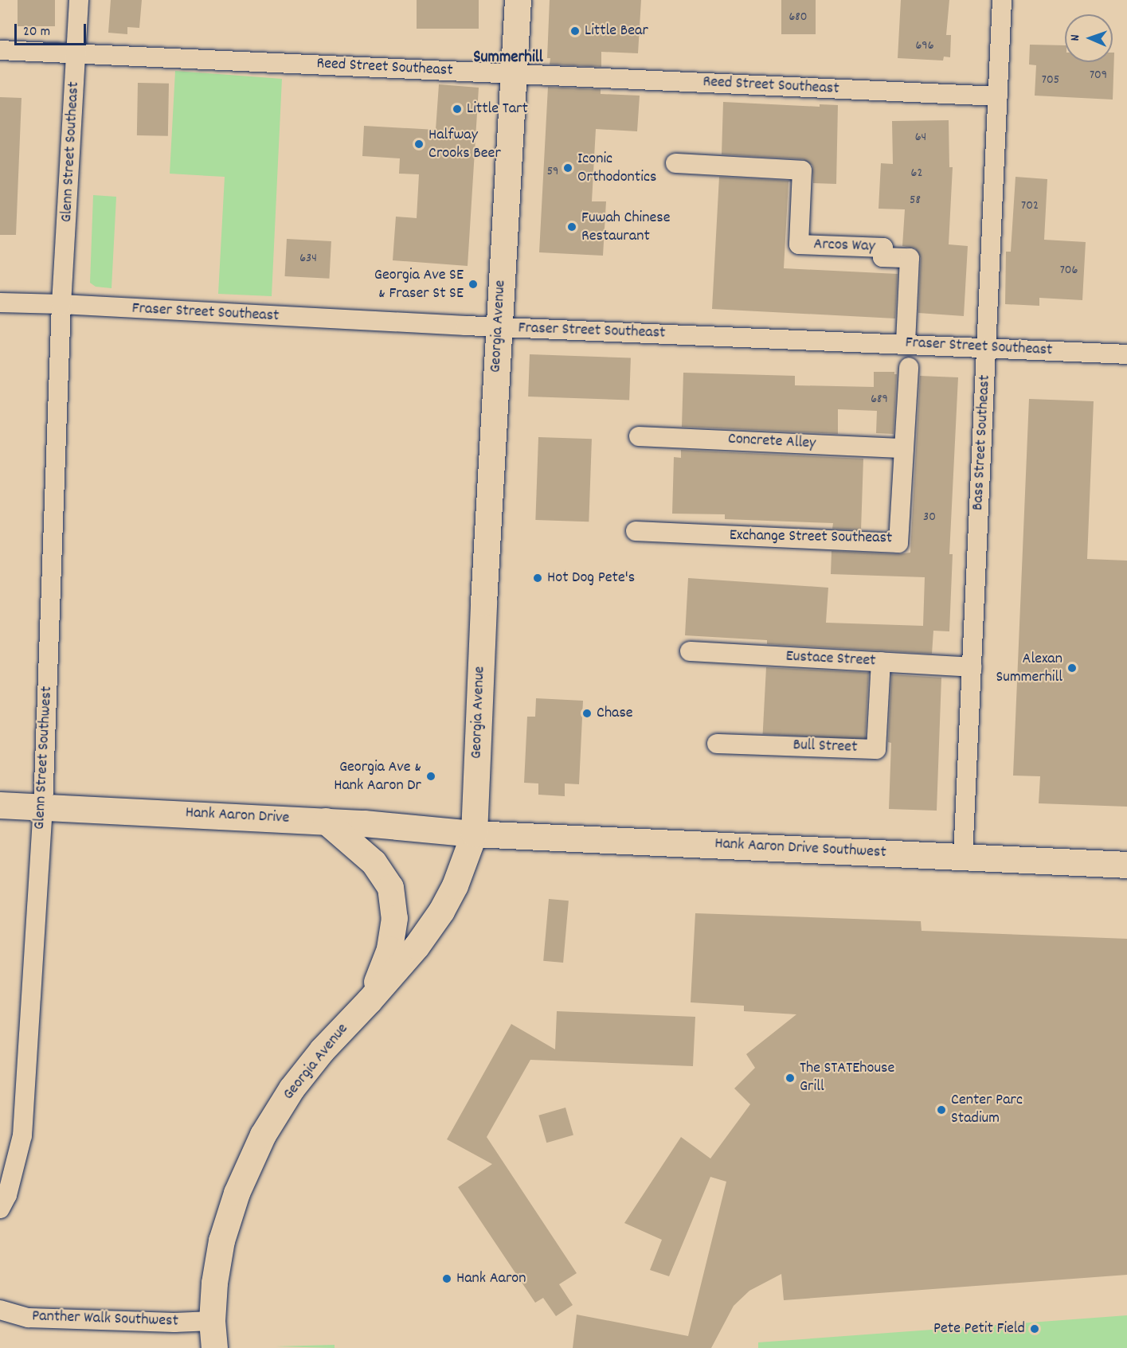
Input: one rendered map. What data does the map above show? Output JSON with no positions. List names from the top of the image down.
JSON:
{
  "streets": {
    "main road": ["Georgia Avenue", "Hank Aaron Drive", "Hank Aaron Drive Southwest"],
    "street": [
      "Reed Street Southeast",
      "Glenn Street Southeast",
      "Arcos Way",
      "Fraser Street Southeast",
      "Concrete Alley",
      "Bass Street Southeast",
      "Exchange Street Southeast",
      "Eustace Street",
      "Bull Street",
      "Glenn Street Southwest",
      "Panther Walk Southwest"
    ]
  },
  "crossings": [
    ["Reed Street Southeast", "Glenn Street Southeast"],
    ["Reed Street Southeast", "Georgia Avenue"],
    ["Reed Street Southeast", "Bass Street Southeast"],
    ["Glenn Street Southeast", "Fraser Street Southeast"],
    ["Glenn Street Southeast", "Glenn Street Southwest"],
    ["Arcos Way", "Fraser Street Southeast"],
    ["Fraser Street Southeast", "Georgia Avenue"],
    ["Fraser Street Southeast", "Bass Street Southeast"],
    ["Fraser Street Southeast", "Glenn Street Southwest"],
    ["Georgia Avenue", "Hank Aaron Drive"],
    ["Georgia Avenue", "Hank Aaron Drive Southwest"],
    ["Georgia Avenue", "Panther Walk Southwest"],
    ["Concrete Alley", "Exchange Street Southeast"],
    ["Bass Street Southeast", "Eustace Street"],
    ["Bass Street Southeast", "Hank Aaron Drive Southwest"],
    ["Eustace Street", "Bull Street"],
    ["Glenn Street Southwest", "Hank Aaron Drive"],
    ["Hank Aaron Drive", "Hank Aaron Drive Southwest"]
  ],
  "districts": ["Summerhill"],
  "places": [
    "Little Bear",
    "Little Tart",
    "Halfway Crooks Beer",
    "Iconic Orthodontics",
    "Fuwah Chinese Restaurant",
    "Georgia Ave SE & Fraser St SE",
    "Hot Dog Pete's",
    "Alexan Summerhill",
    "Chase",
    "Georgia Ave & Hank Aaron Dr",
    "The STATEhouse Grill",
    "Center Parc Stadium",
    "Hank Aaron",
    "Pete Petit Field"
  ],
  "house_numbers": [
    "680",
    "696",
    "709",
    "705",
    "64",
    "59",
    "62",
    "58",
    "702",
    "634",
    "706",
    "689",
    "30"
  ],
  "scale_bar": "20 m",
  "north": "left"
}
